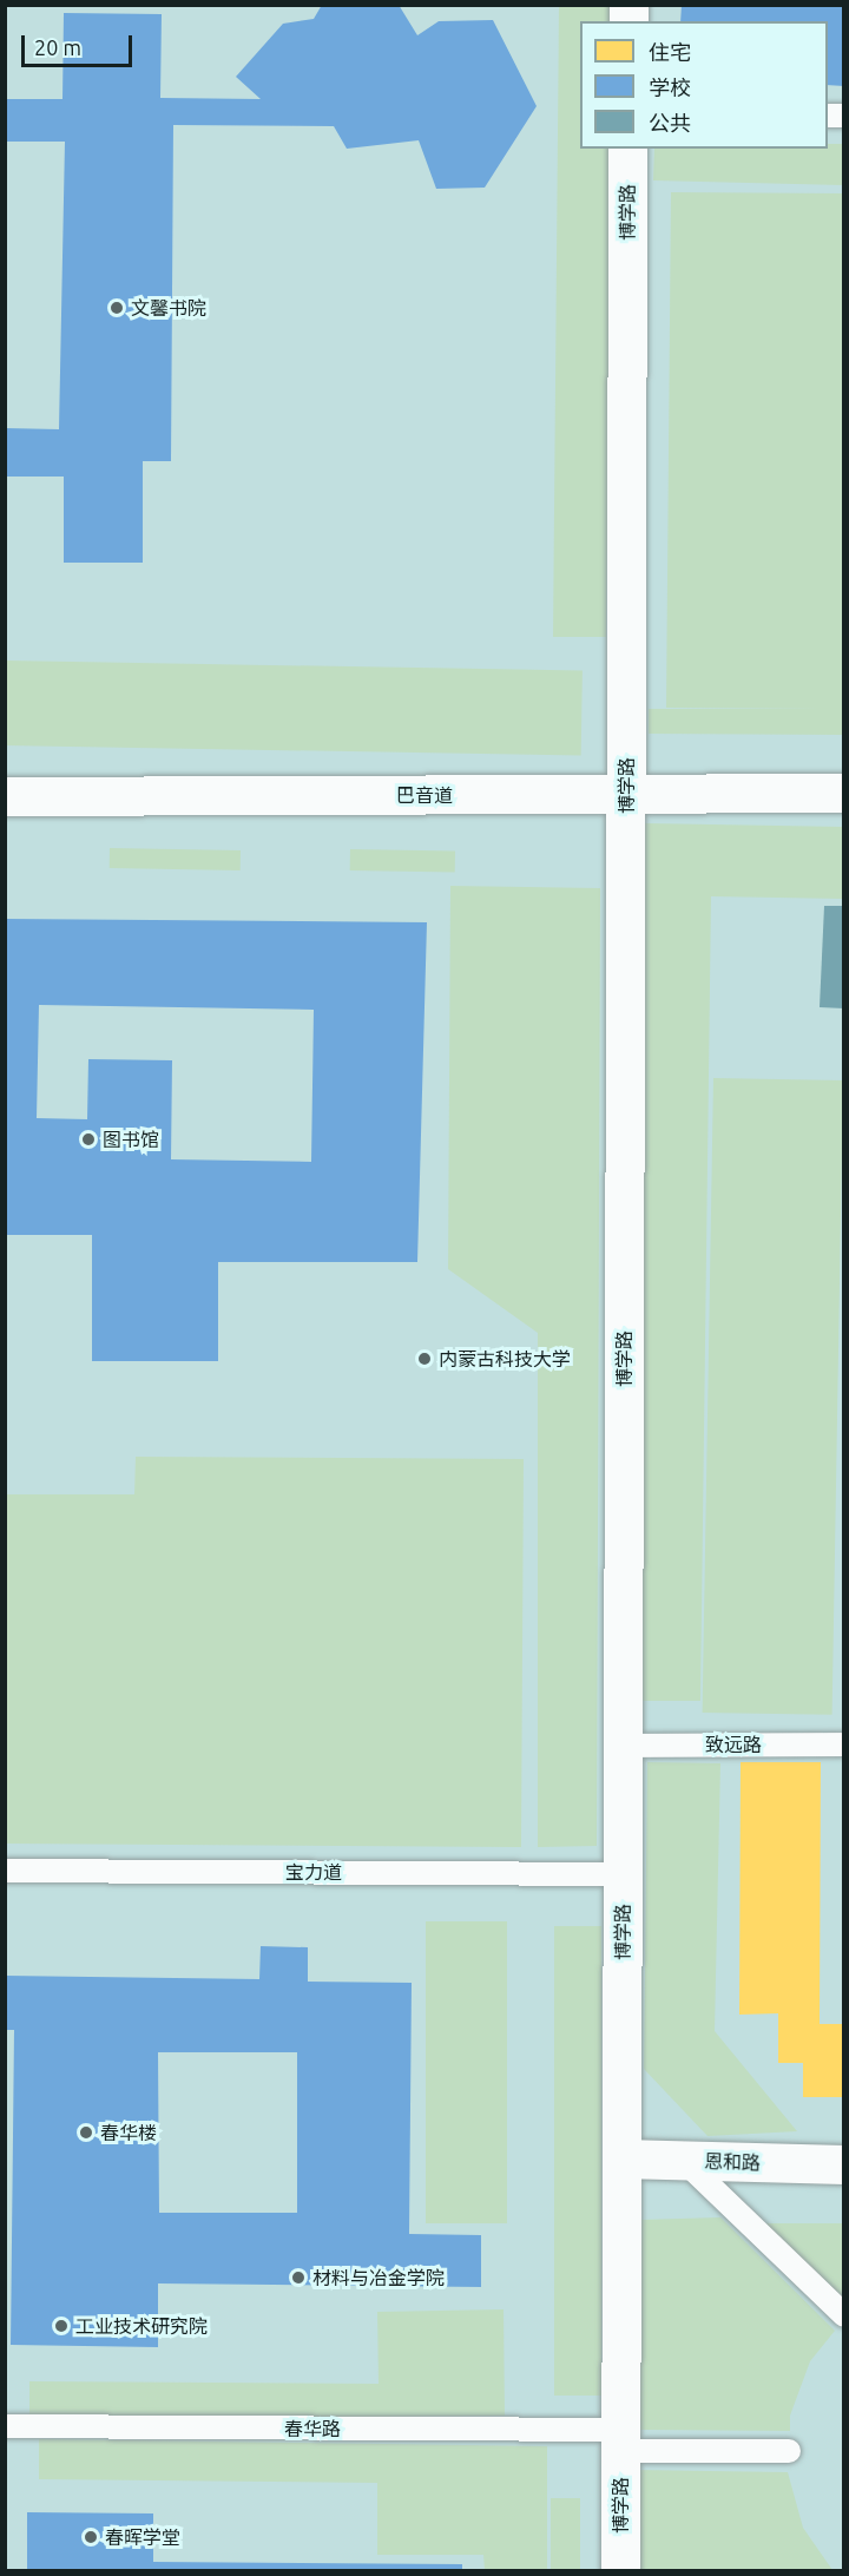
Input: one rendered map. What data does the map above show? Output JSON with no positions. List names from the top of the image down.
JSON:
{
  "streets": {
    "street": ["博学路", "巴音道", "恩和路"],
    "lane": ["致远路", "宝力道", "春华路"]
  },
  "crossings": [
    ["博学路", "巴音道"],
    ["博学路", "致远路"],
    ["博学路", "宝力道"],
    ["博学路", "恩和路"],
    ["博学路", "春华路"]
  ],
  "places": [
    "文馨书院",
    "图书馆",
    "内蒙古科技大学",
    "春华楼",
    "材料与冶金学院",
    "工业技术研究院",
    "春晖学堂"
  ],
  "legend": ["住宅", "学校", "公共"],
  "scale_bar": "20 m"
}
